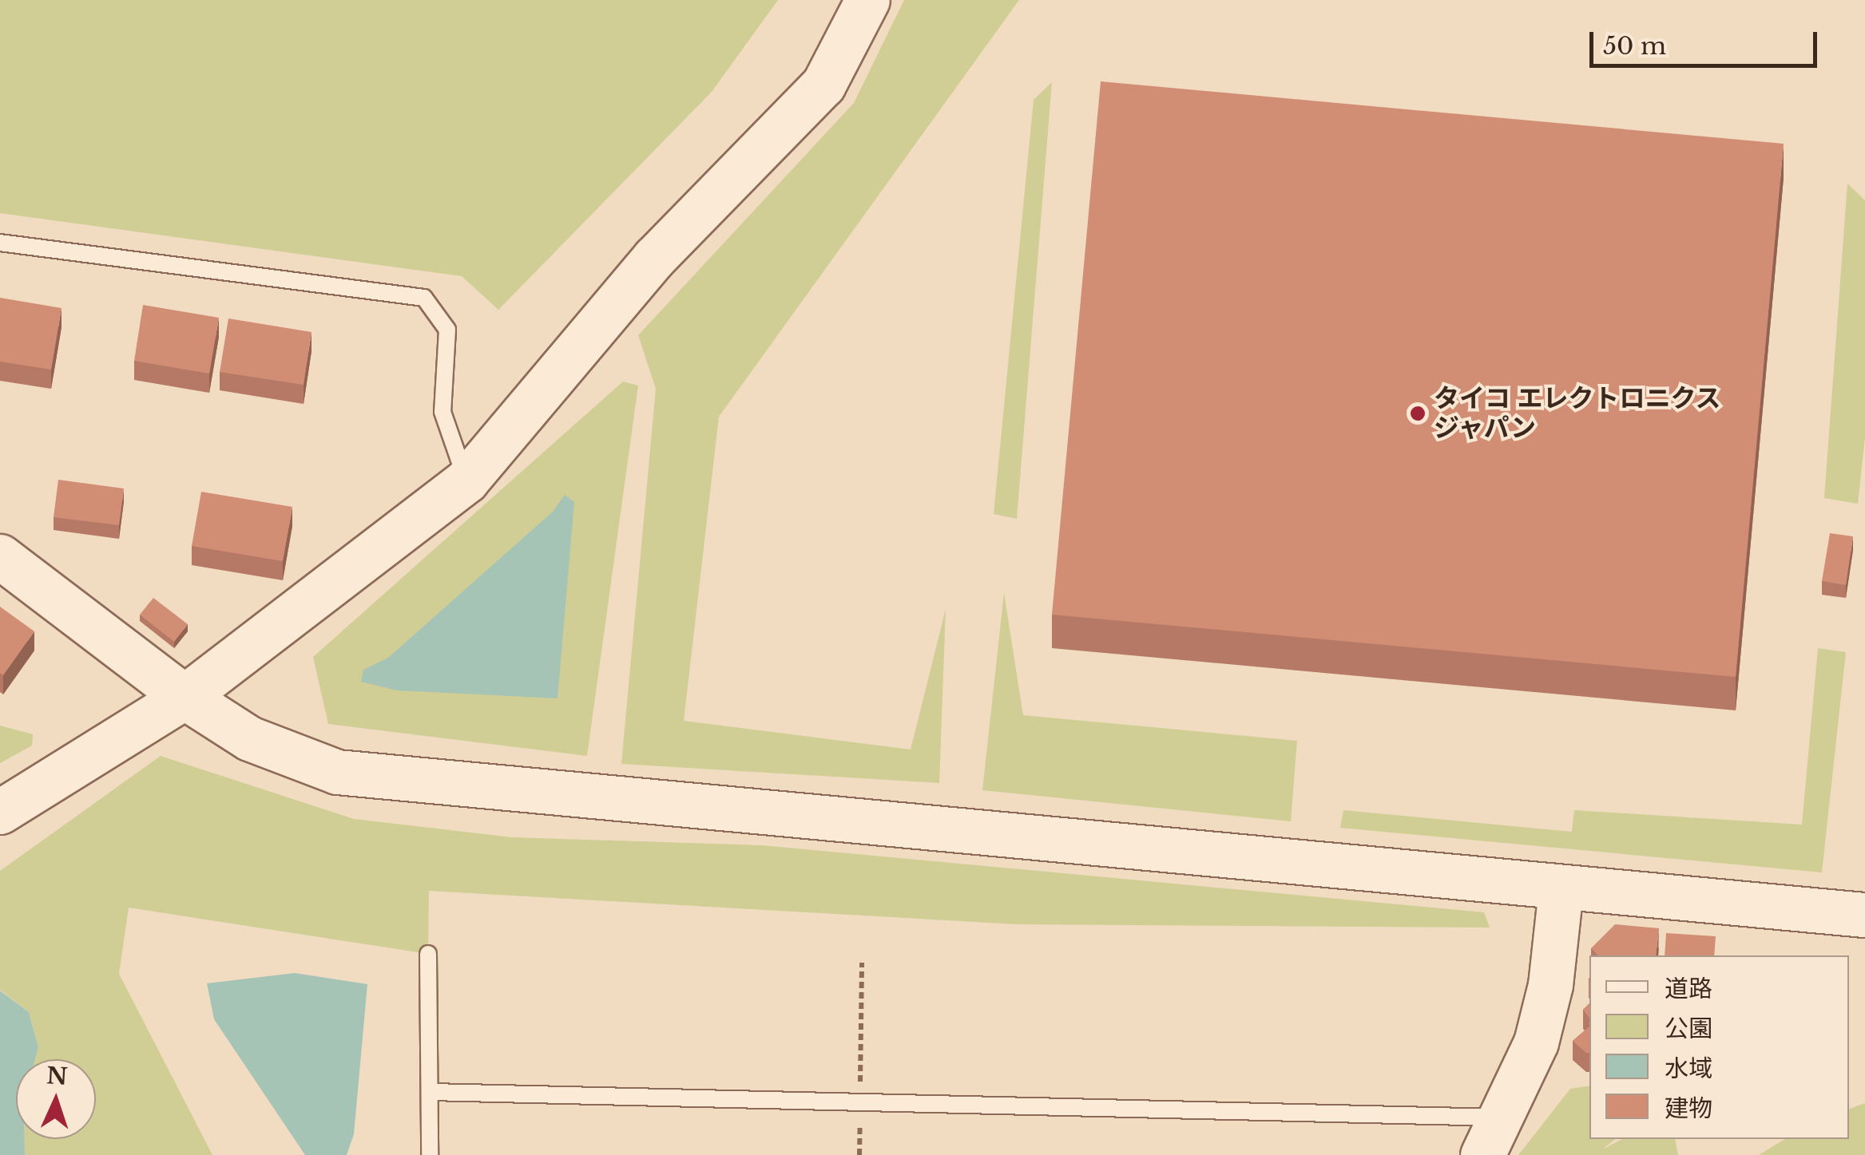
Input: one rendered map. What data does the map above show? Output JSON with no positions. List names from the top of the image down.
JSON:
{
  "places": ["タイコ エレクトロニクス ジャパン"],
  "legend": [
    "道路",
    "公園",
    "水域",
    "建物"
  ],
  "scale_bar": "50 m",
  "north": "top"
}
